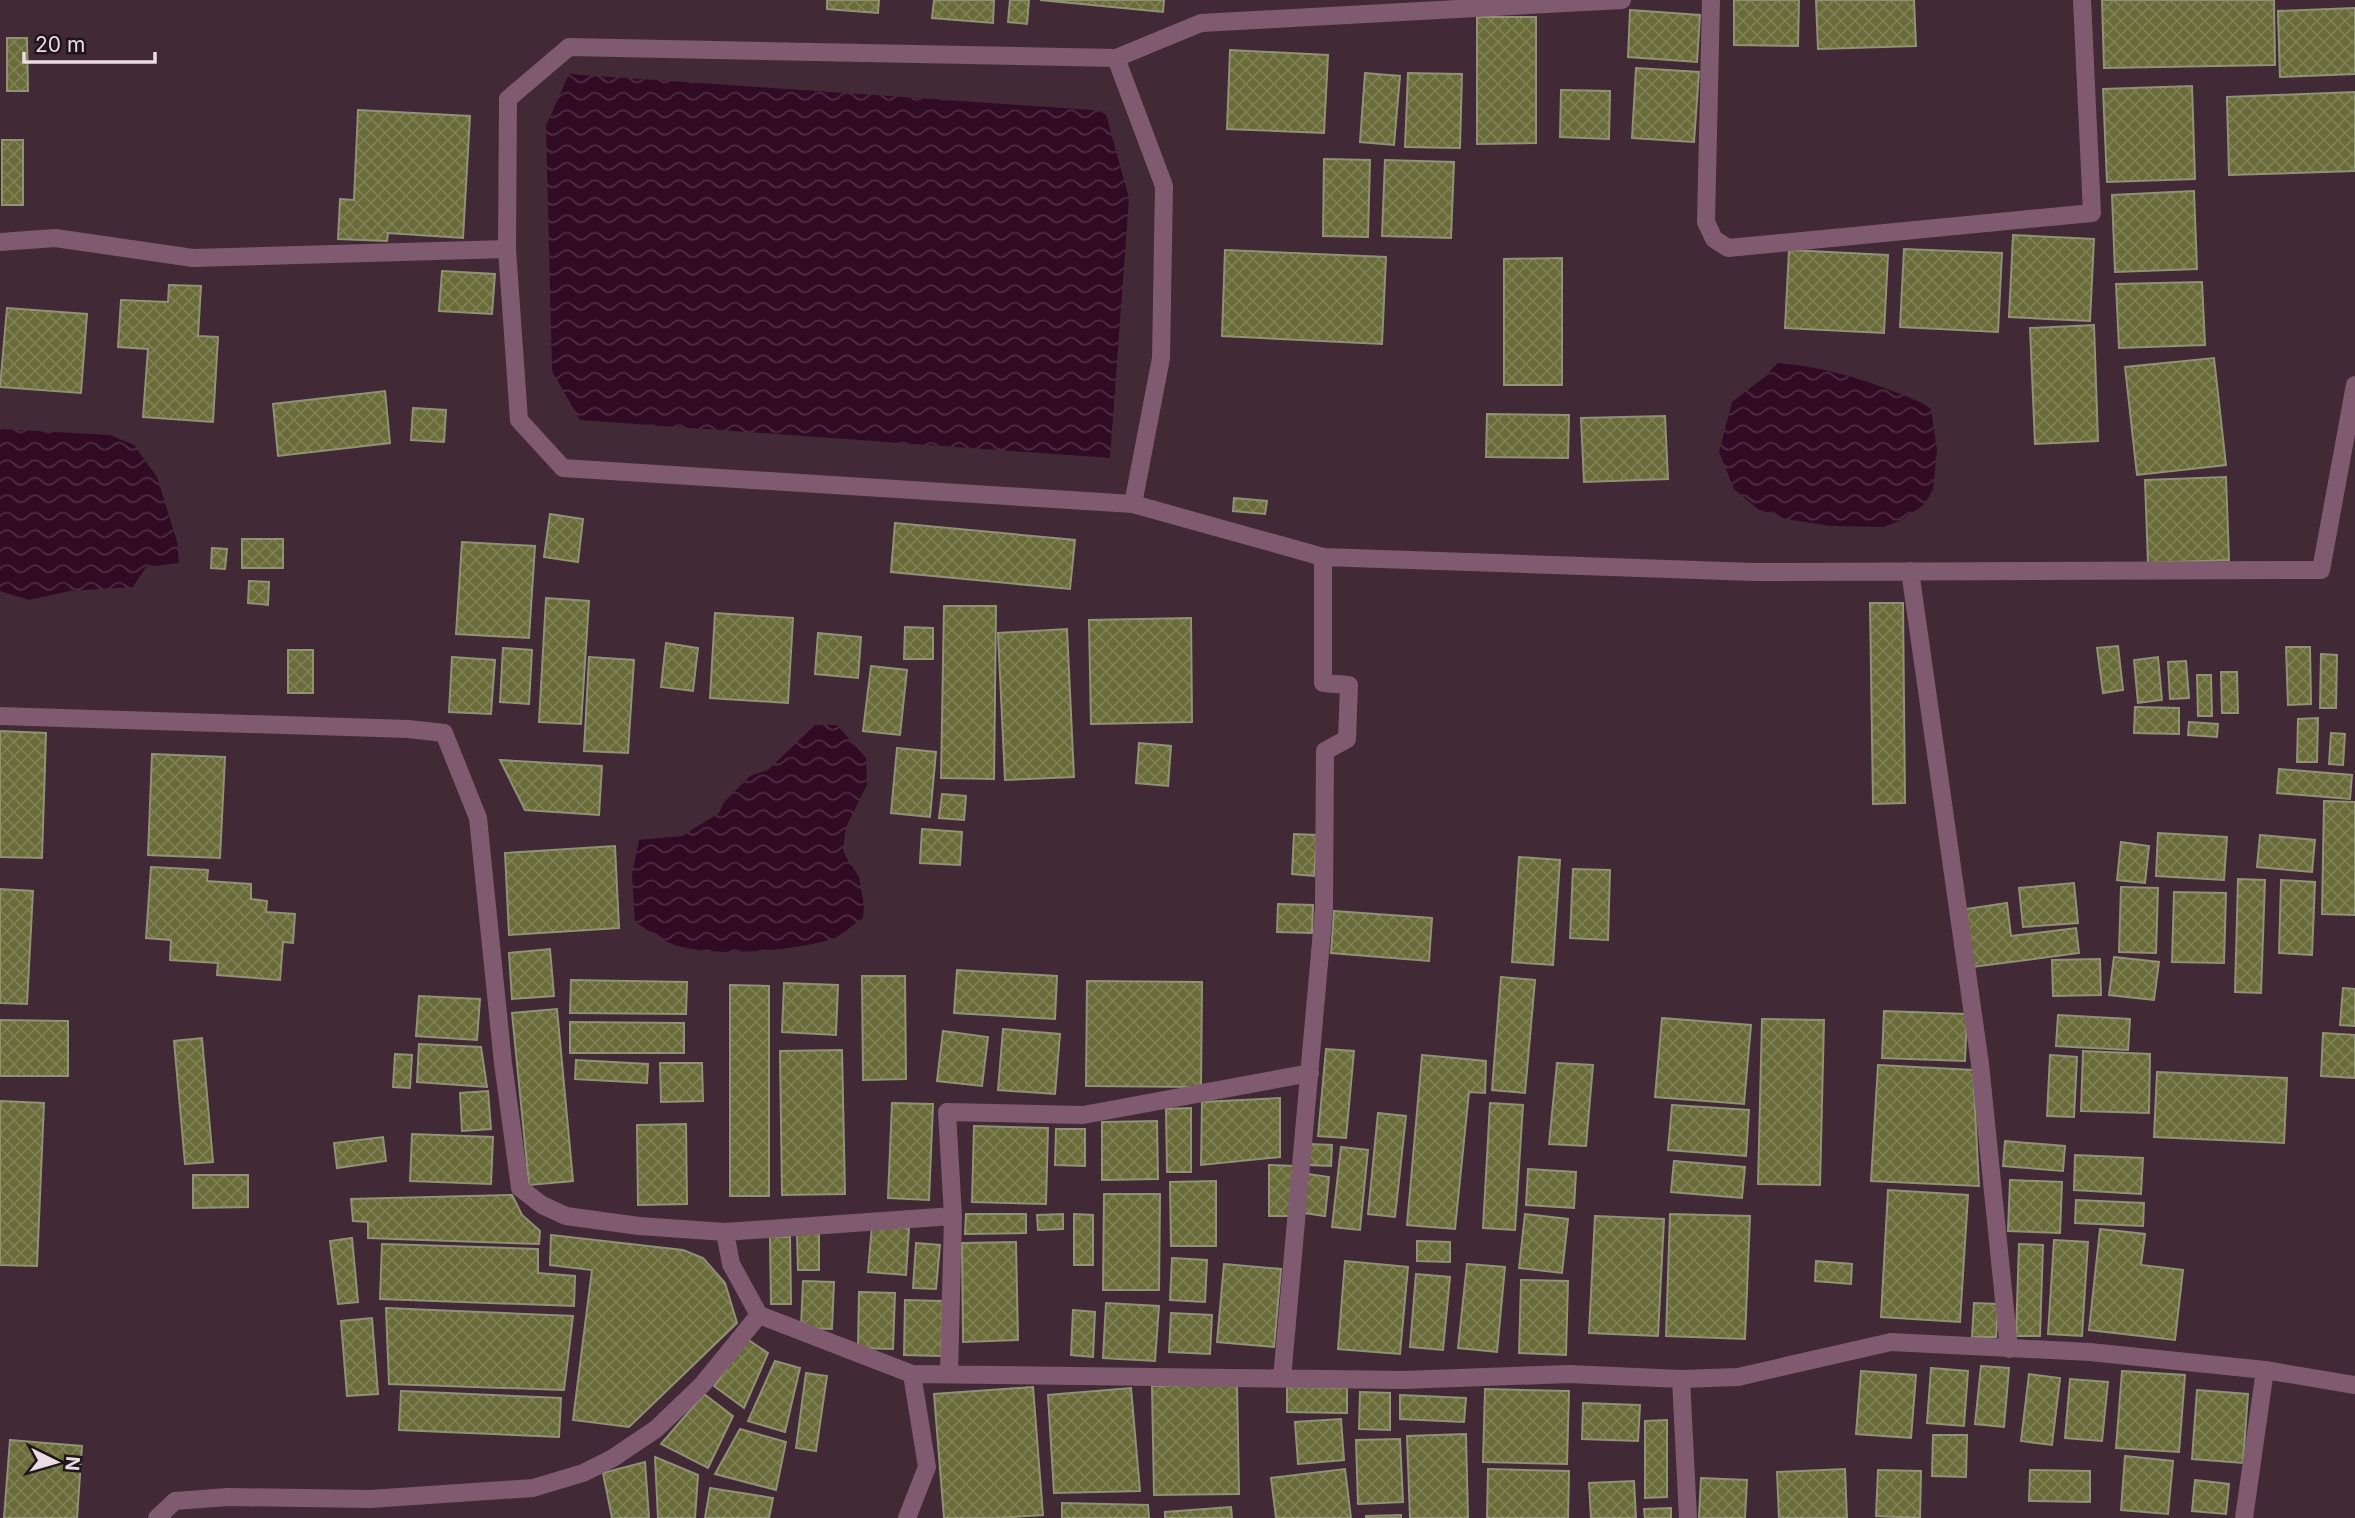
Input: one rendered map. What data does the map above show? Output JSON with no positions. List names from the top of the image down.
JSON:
{
  "scale_bar": "20 m",
  "north": "right"
}
